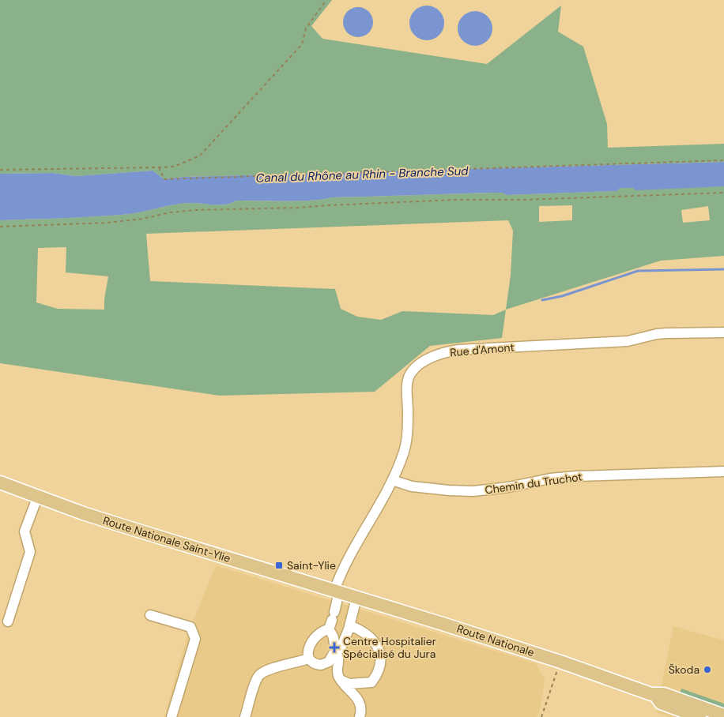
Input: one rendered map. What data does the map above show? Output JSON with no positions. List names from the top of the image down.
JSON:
{
  "streets": {
    "main road": ["Route Nationale Saint-Ylie", "Route Nationale"],
    "street": ["Rue d'Amont", "Chemin du Truchot"]
  },
  "crossings": [
    ["Rue d'Amont", "Chemin du Truchot"],
    ["Rue d'Amont", "Route Nationale Saint-Ylie"],
    ["Rue d'Amont", "Route Nationale"],
    ["Route Nationale Saint-Ylie", "Route Nationale"]
  ],
  "water": ["Canal du Rhône au Rhin - Branche Sud"],
  "places": {
    "transit": ["Saint-Ylie"],
    "health": ["Centre Hospitalier Spécialisé du Jura"],
    "other": ["Škoda"]
  }
}
